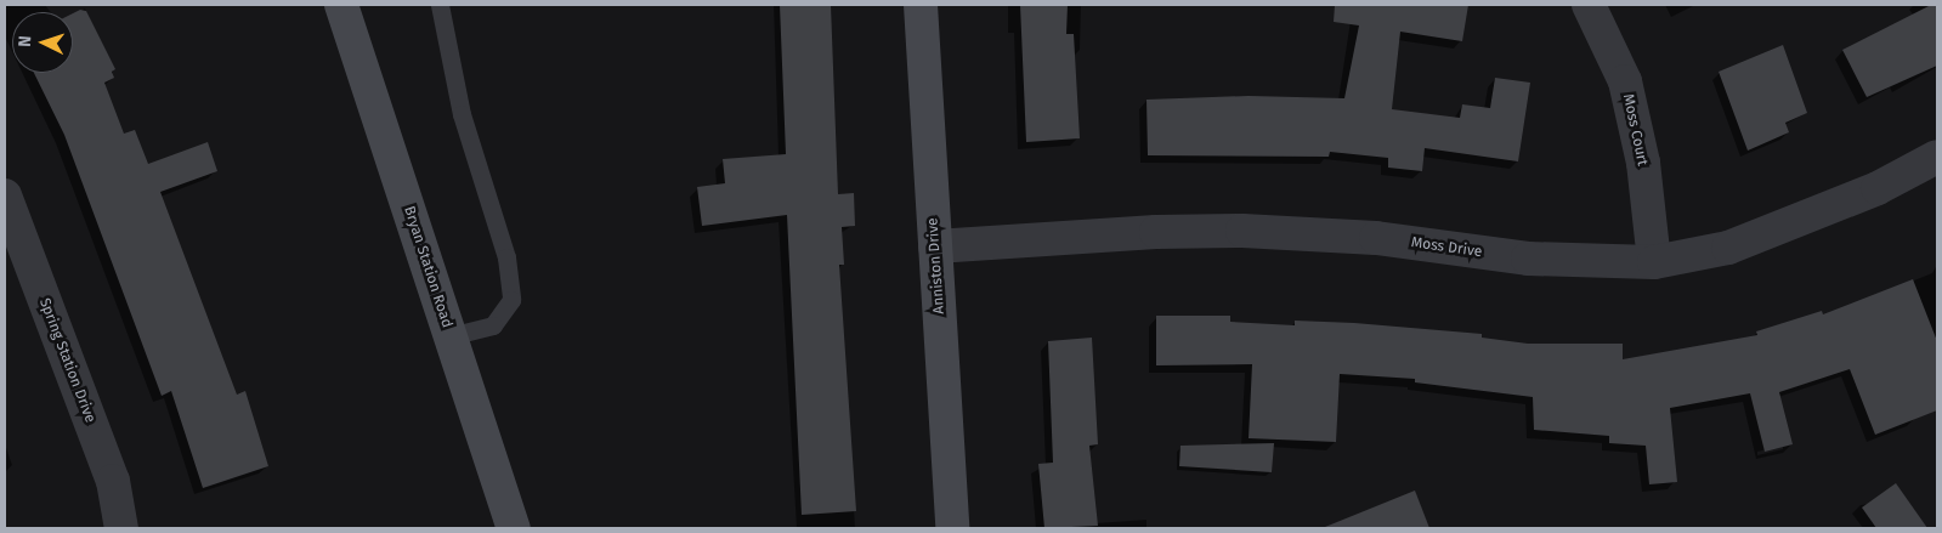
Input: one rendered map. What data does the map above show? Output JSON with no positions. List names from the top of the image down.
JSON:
{
  "streets": {
    "main road": ["Anniston Drive", "Bryan Station Road"],
    "street": ["Moss Court", "Moss Drive", "Spring Station Drive"]
  },
  "crossings": [
    ["Moss Court", "Moss Drive"],
    ["Moss Drive", "Anniston Drive"]
  ],
  "north": "left"
}
